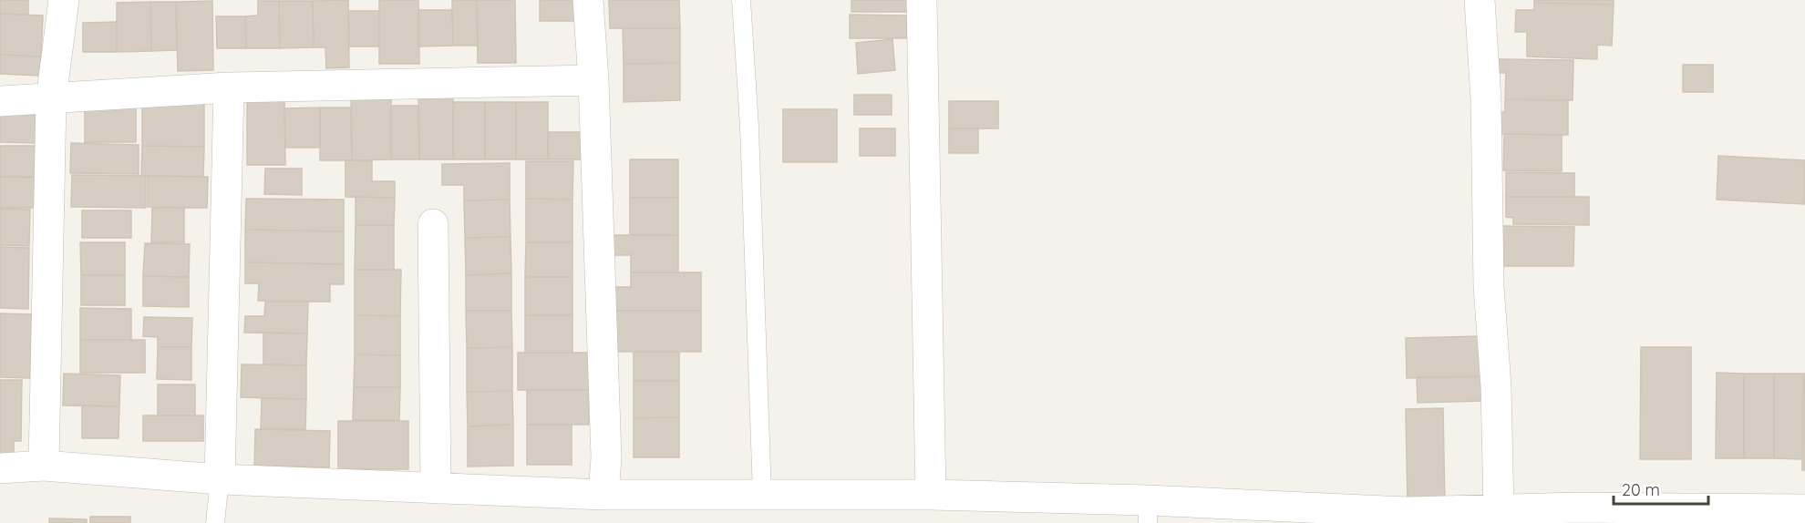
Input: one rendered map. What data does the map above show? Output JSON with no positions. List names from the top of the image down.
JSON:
{
  "scale_bar": "20 m"
}
